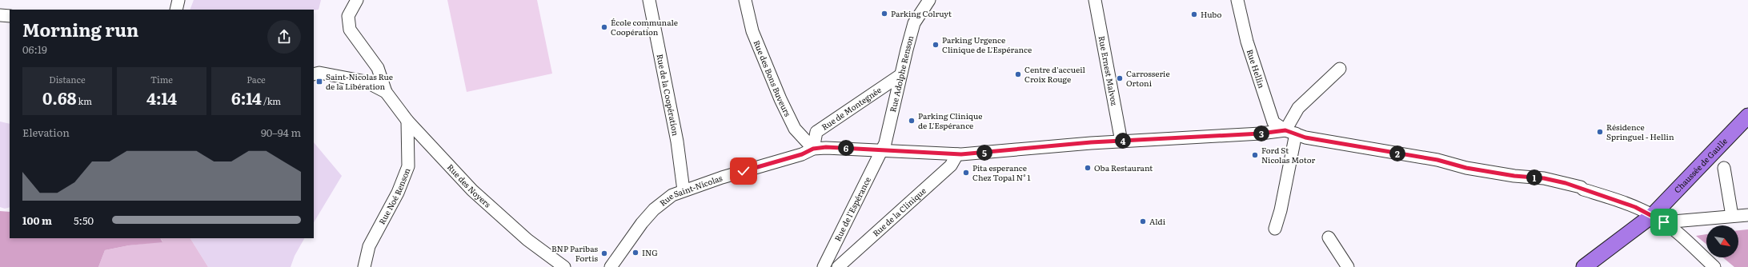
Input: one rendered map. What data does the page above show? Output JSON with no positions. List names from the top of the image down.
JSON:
{
  "streets": {
    "main road": ["Chaussée de Gaulle"],
    "street": [
      "Rue Hellin",
      "Rue Ernest Malvoz",
      "Rue Adolphe Renson",
      "Rue des Bons Buveurs",
      "Rue de la Coopération",
      "Rue de Montegnée",
      "Rue des Noyers",
      "Rue Saint-Nicolas",
      "Rue Noé Renson",
      "Rue de l'Espérance",
      "Rue de la Clinique"
    ]
  },
  "crossings": [
    ["Rue Hellin", "Rue Saint-Nicolas"],
    ["Rue Ernest Malvoz", "Rue Saint-Nicolas"],
    ["Rue Adolphe Renson", "Rue de Montegnée"],
    ["Rue Adolphe Renson", "Rue Saint-Nicolas"],
    ["Rue Adolphe Renson", "Rue de l'Espérance"],
    ["Rue des Bons Buveurs", "Rue de Montegnée"],
    ["Rue des Bons Buveurs", "Rue Saint-Nicolas"],
    ["Rue de la Coopération", "Rue Saint-Nicolas"],
    ["Rue de Montegnée", "Rue Saint-Nicolas"],
    ["Chaussée de Gaulle", "Rue Saint-Nicolas"],
    ["Rue des Noyers", "Rue Noé Renson"],
    ["Rue Saint-Nicolas", "Rue de l'Espérance"],
    ["Rue Saint-Nicolas", "Rue de la Clinique"]
  ],
  "places": {
    "other": [
      "Parking Colruyt",
      "Hubo",
      "École communale Coopération",
      "Parking Urgence Clinique de L'Espérance",
      "Centre d'accueil Croix Rouge",
      "Carrosserie Ortoni",
      "Parking Clinique de L'Espérance",
      "Résidence Springuel - Hellin",
      "Ford St Nicolas Motor",
      "Oba Restaurant",
      "Pita esperance Chez Topal N° 1",
      "Aldi",
      "ING",
      "BNP Paribas Fortis"
    ],
    "transit": ["Saint-Nicolas Rue de la Libération"]
  },
  "north": "bottom right",
  "page": {
    "heading": ["Morning run", "06:19"],
    "stats": [
      ["Distance", "0.68 km"],
      ["Time", "4:14"],
      ["Pace", "6:14 /km"]
    ],
    "chart": ["Elevation", "90–94 m"],
    "pins": [
      "3",
      "4",
      "6",
      "5",
      "2",
      "1"
    ],
    "list": [
      {
        "name": "100 m",
        "note": "5:50"
      }
    ]
  }
}
